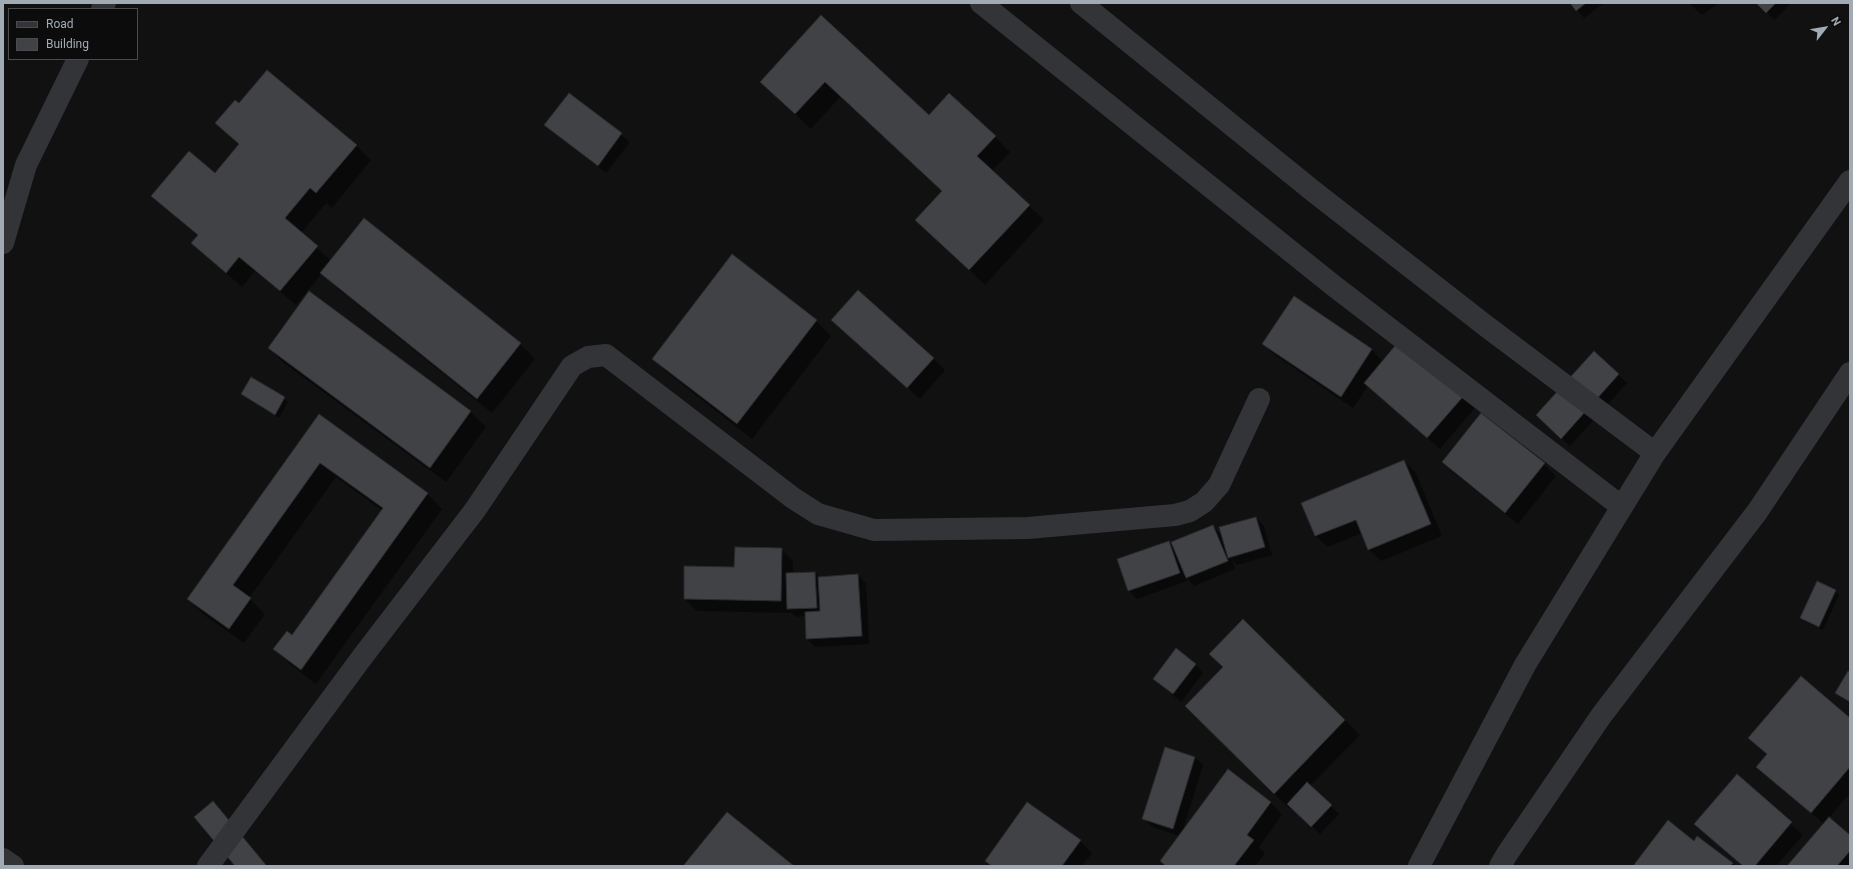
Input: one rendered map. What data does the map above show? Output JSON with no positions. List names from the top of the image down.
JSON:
{
  "legend": ["Road", "Building"],
  "north": "top right"
}
